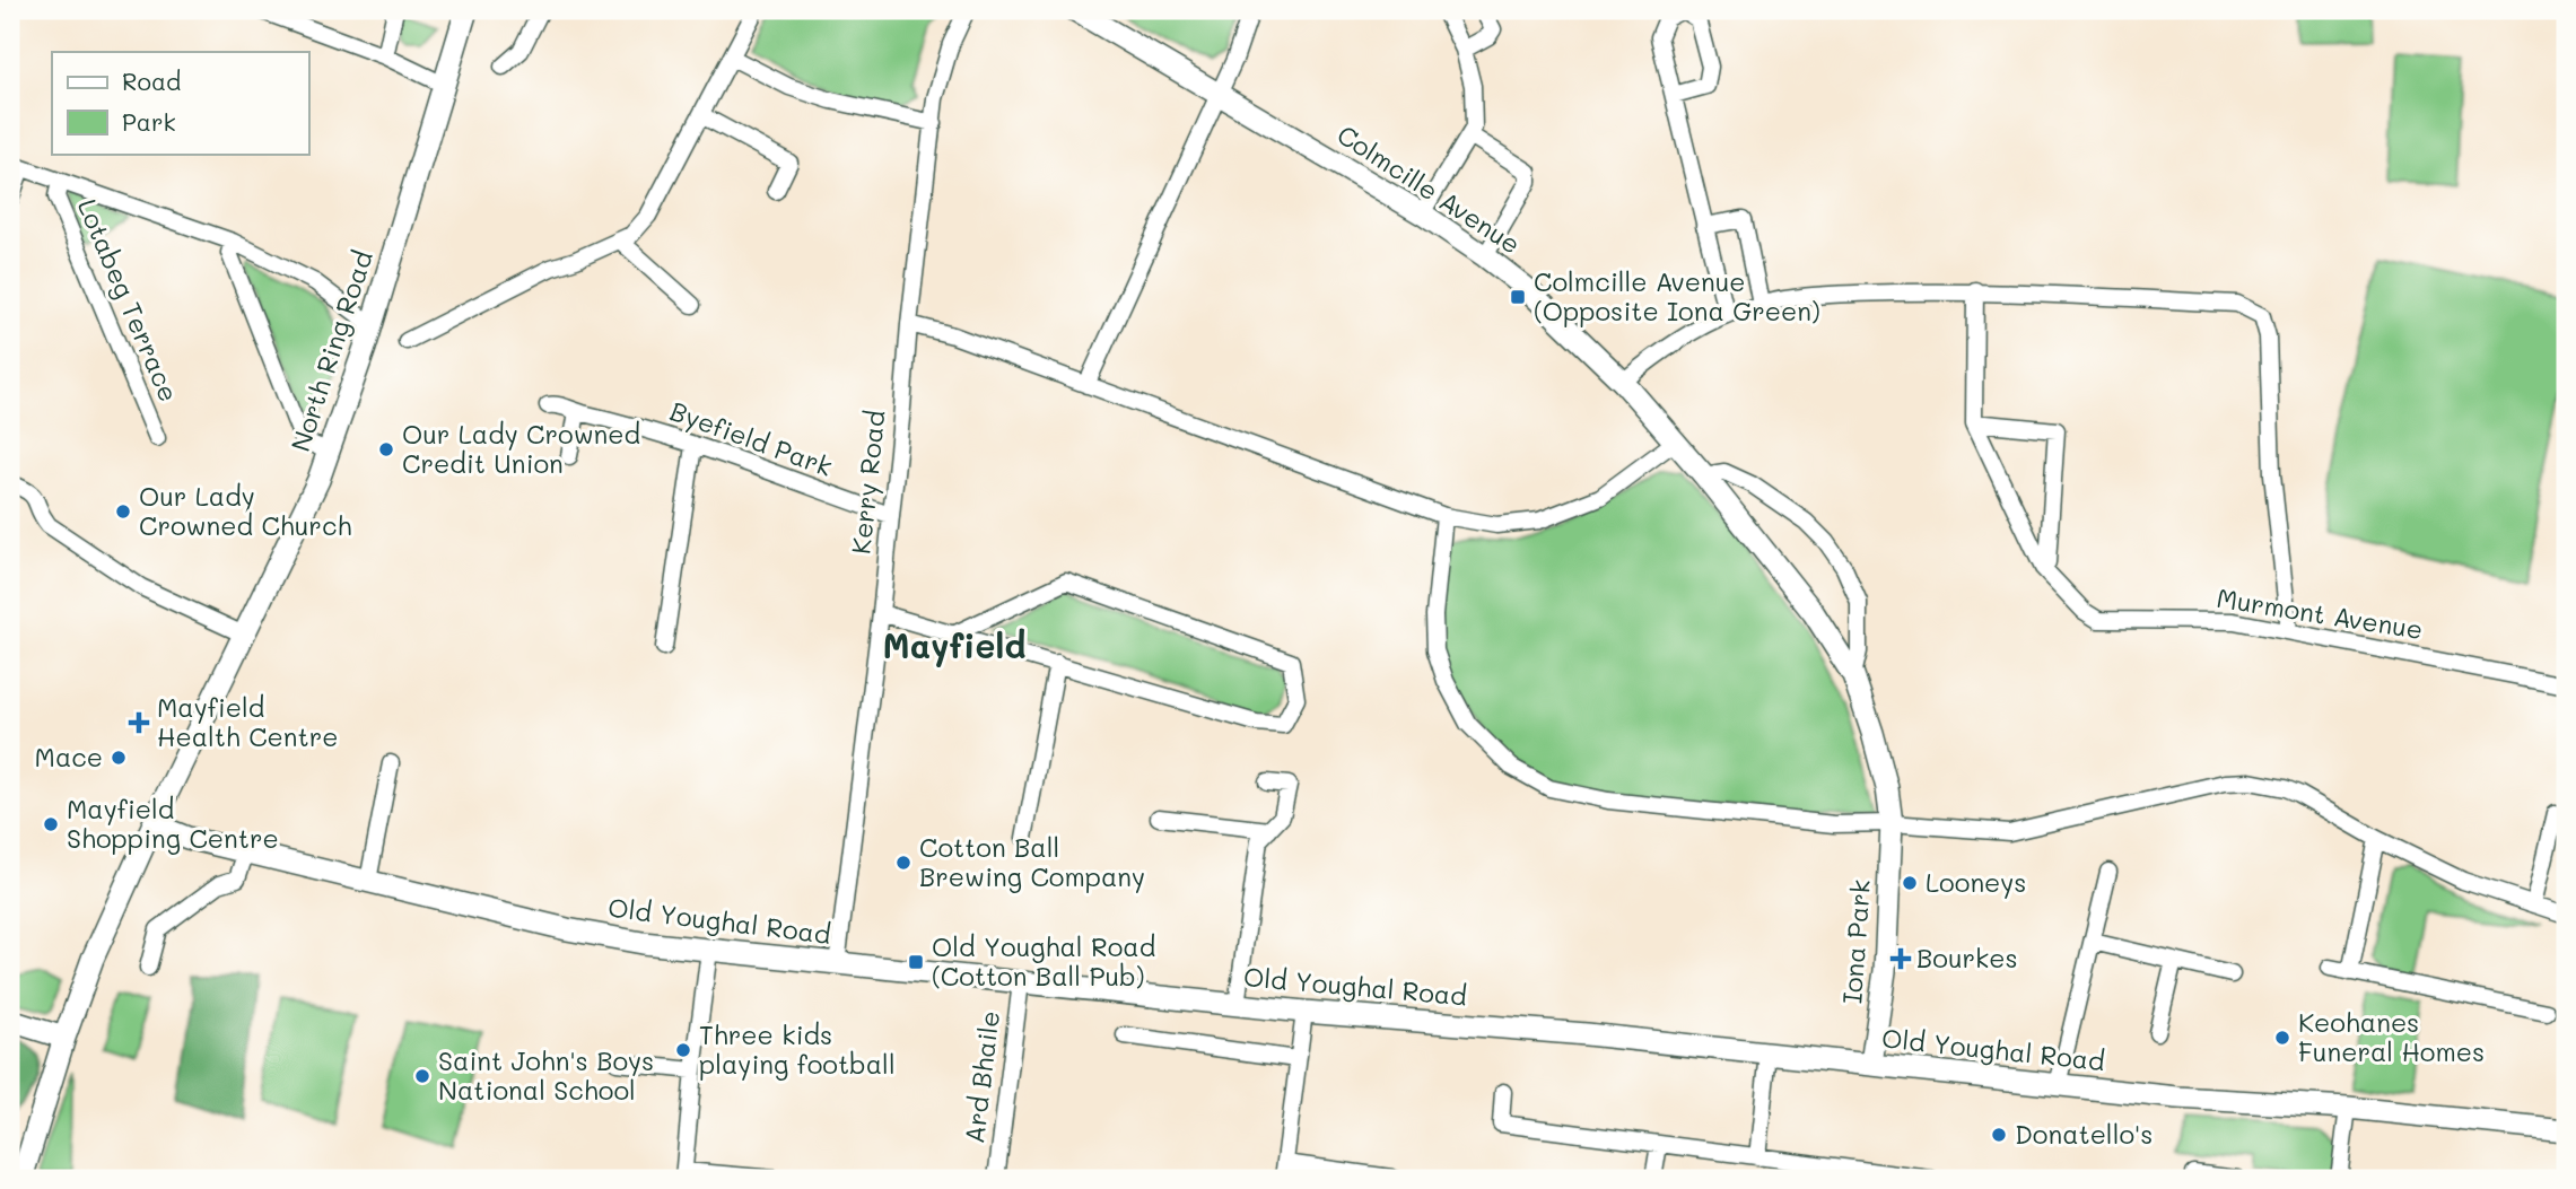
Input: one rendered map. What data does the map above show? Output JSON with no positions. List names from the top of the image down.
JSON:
{
  "streets": {
    "street": [
      "Colmcille Avenue",
      "Lotabeg Terrace",
      "North Ring Road",
      "Byefield Park",
      "Kerry Road",
      "Murmont Avenue",
      "Old Youghal Road",
      "Iona Park",
      "Ard Bhaile"
    ]
  },
  "crossings": [
    ["Colmcille Avenue", "Iona Park"],
    ["North Ring Road", "Old Youghal Road"],
    ["Byefield Park", "Kerry Road"],
    ["Kerry Road", "Old Youghal Road"],
    ["Old Youghal Road", "Iona Park"],
    ["Old Youghal Road", "Ard Bhaile"]
  ],
  "districts": ["Mayfield"],
  "places": {
    "transit": ["Colmcille Avenue (Opposite Iona Green)", "Old Youghal Road (Cotton Ball Pub)"],
    "other": [
      "Our Lady Crowned Credit Union",
      "Our Lady Crowned Church",
      "Mace",
      "Mayfield Shopping Centre",
      "Cotton Ball Brewing Company",
      "Looneys",
      "Keohanes Funeral Homes",
      "Three kids playing football",
      "Saint John's Boys National School",
      "Donatello's"
    ],
    "health": ["Mayfield Health Centre", "Bourkes"]
  },
  "legend": ["Road", "Park"]
}
